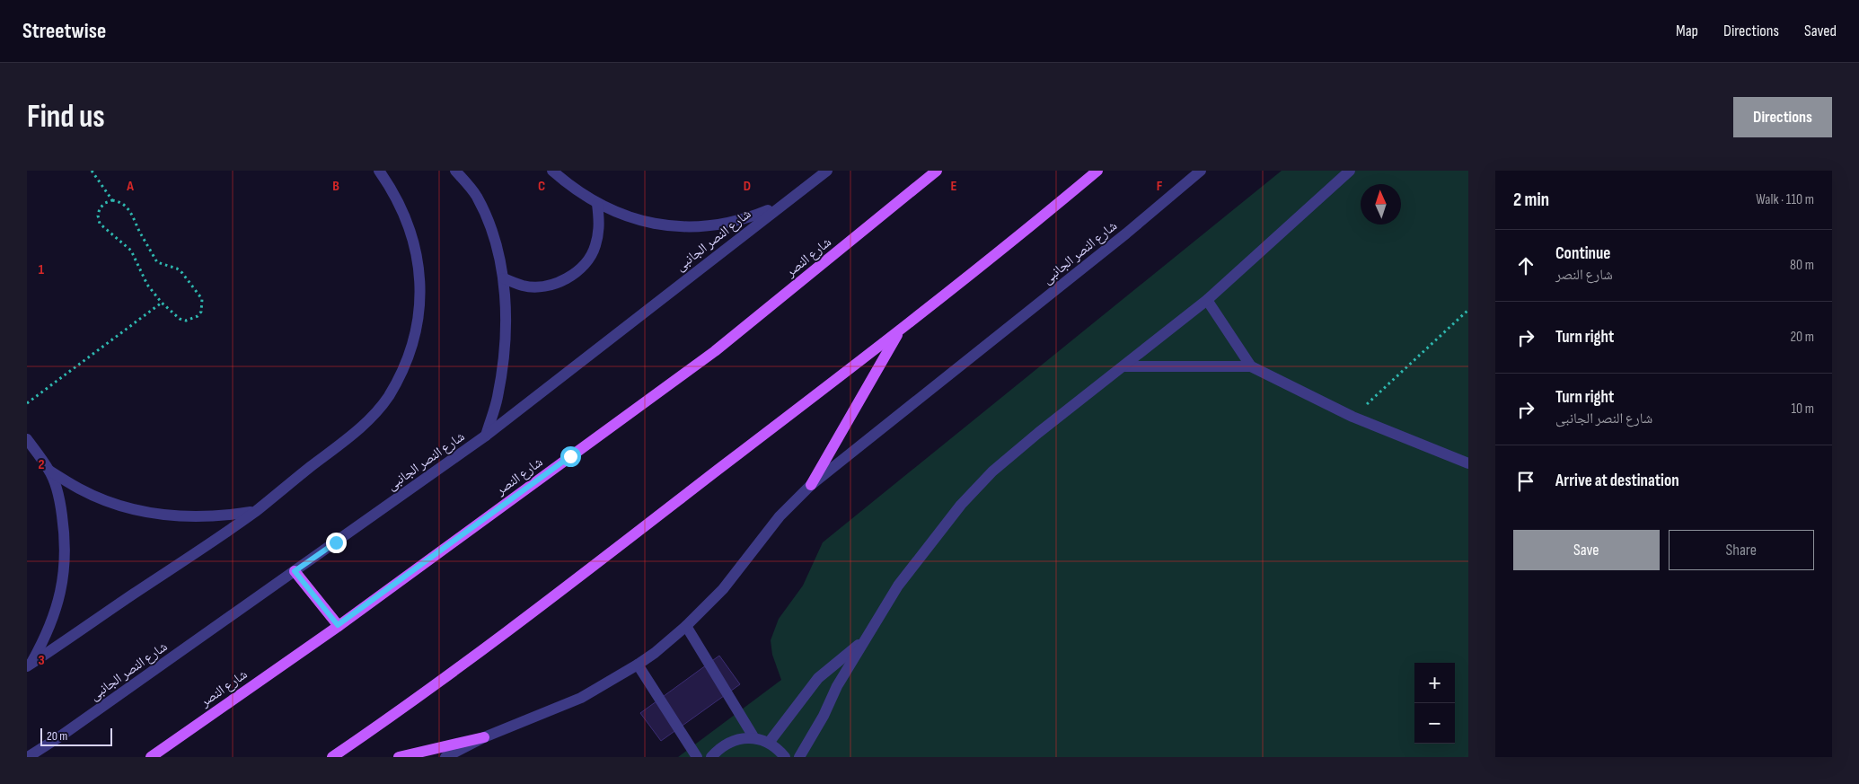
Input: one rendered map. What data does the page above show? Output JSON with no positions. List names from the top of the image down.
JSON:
{
  "streets": {
    "main road": ["شارع النصر"],
    "street": ["شارع النصر الجانبى"]
  },
  "scale_bar": "20 m",
  "north": "top",
  "page": {
    "header": "Streetwise",
    "nav": ["Map", "Directions", "Saved"],
    "buttons": [
      "Directions",
      ["Save", "Share"]
    ],
    "title": "Find us",
    "heading": ["2 min", "Walk · 110 m"],
    "list": [
      ["Continue", "شارع النصر", "80 m"],
      ["Turn right", "20 m"],
      ["Turn right", "شارع النصر الجانبى", "10 m"],
      "Arrive at destination"
    ],
    "map_buttons": ["+", "−"],
    "scale": "20 m"
  },
  "grid": {
    "columns": [
      "A",
      "B",
      "C",
      "D",
      "E",
      "F"
    ],
    "rows": ["1", "2", "3"]
  }
}
